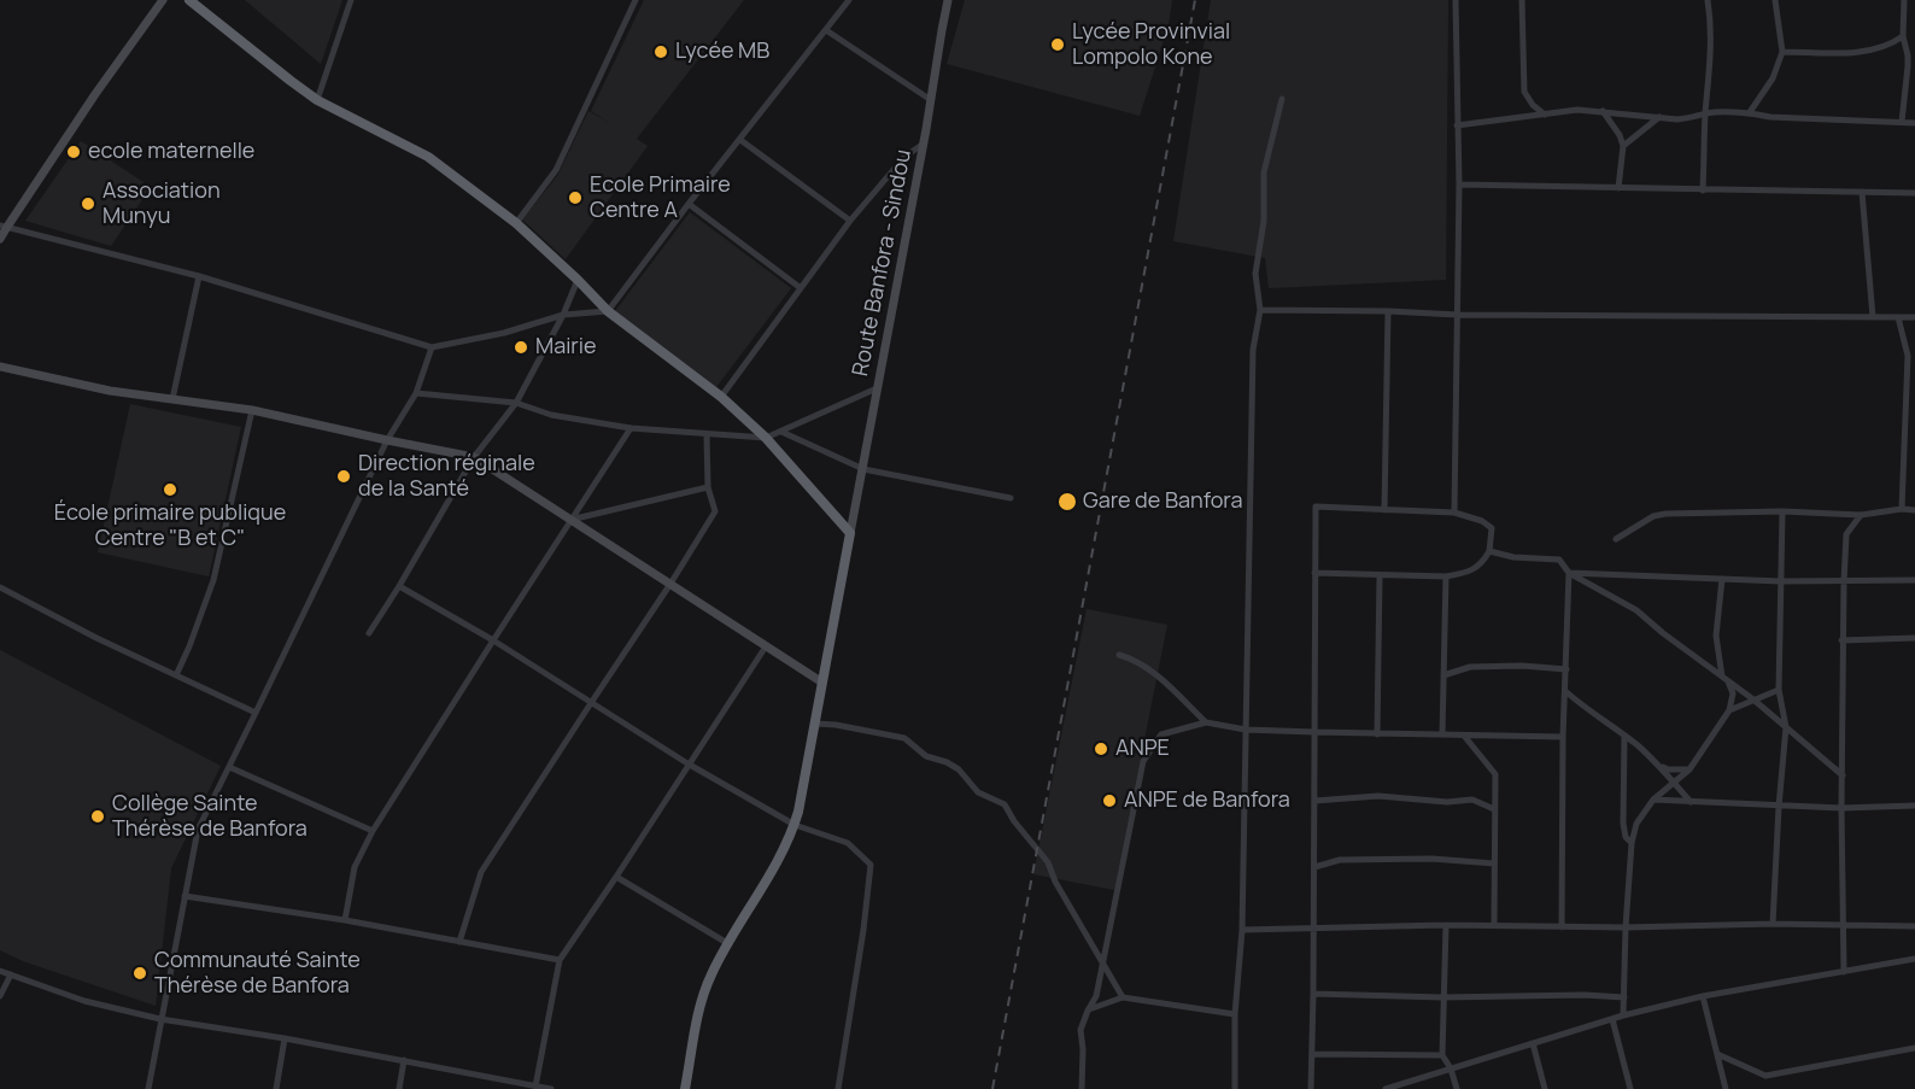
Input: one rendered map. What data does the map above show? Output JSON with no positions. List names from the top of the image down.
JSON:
{
  "streets": {
    "main road": ["Route Banfora - Sindou"]
  },
  "places": [
    "Lycée Provinvial Lompolo Kone",
    "Lycée MB",
    "ecole maternelle",
    "Ecole Primaire Centre A",
    "Association Munyu",
    "Mairie",
    "Direction réginale de la Santé",
    "École primaire publique Centre \"B et C\"",
    "Gare de Banfora",
    "ANPE",
    "ANPE de Banfora",
    "Collège Sainte Thérèse de Banfora",
    "Communauté Sainte Thérèse de Banfora"
  ]
}
